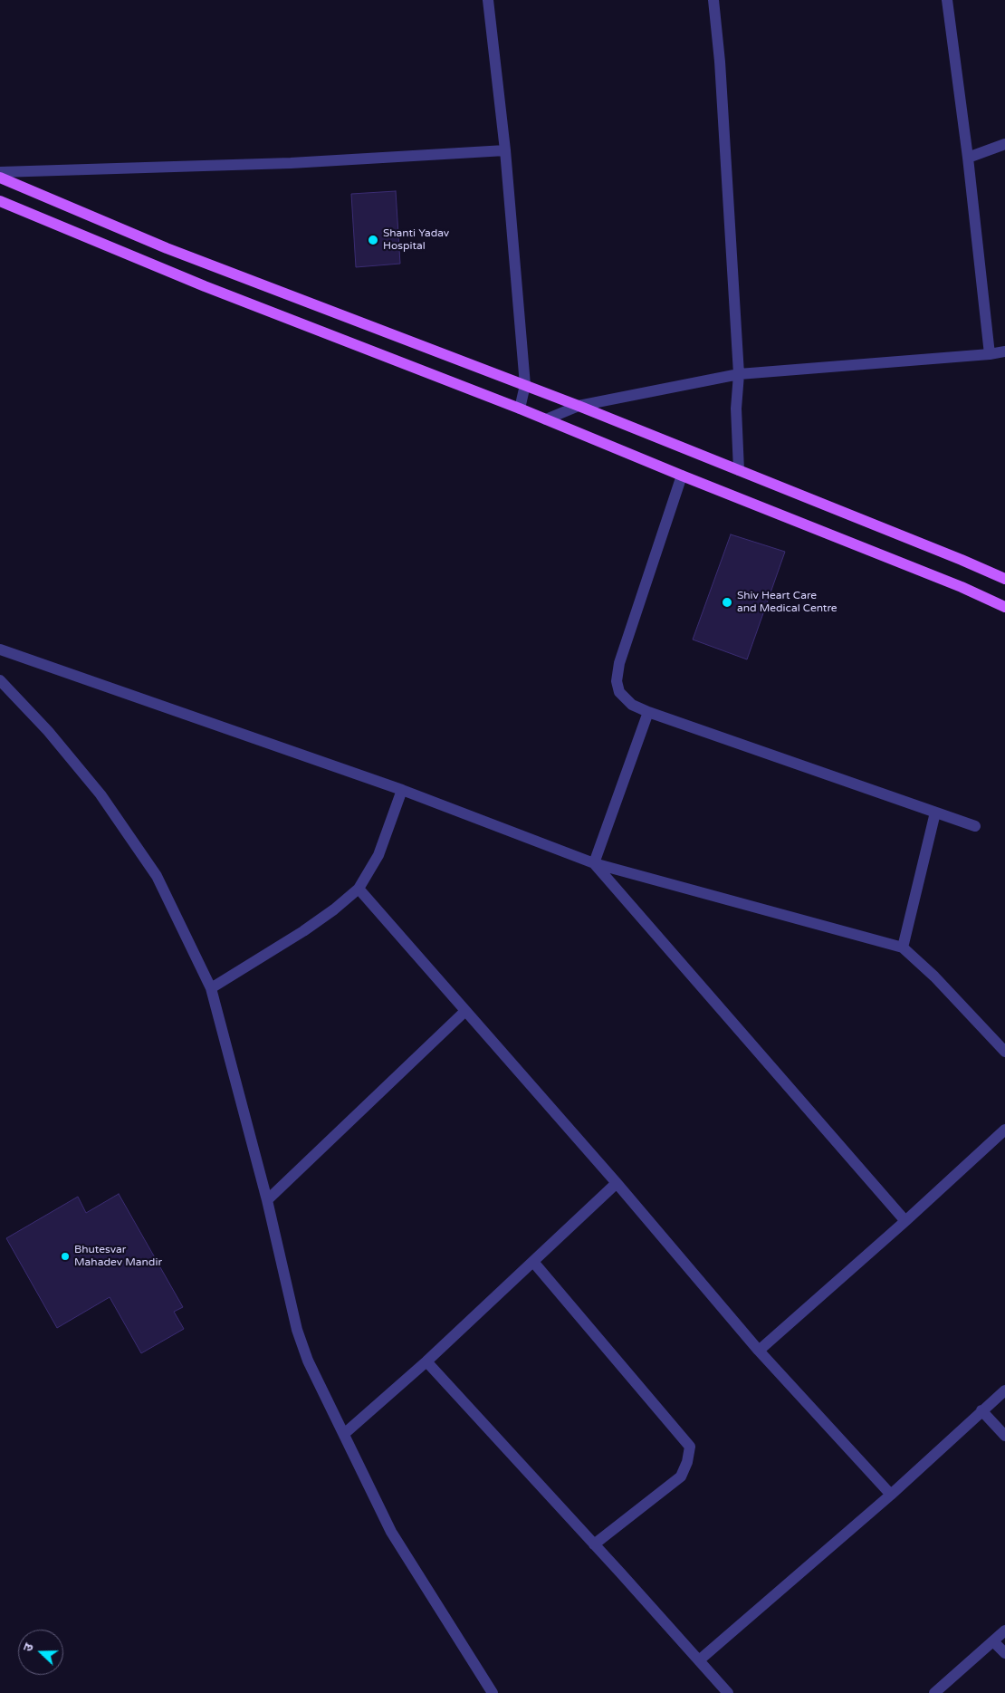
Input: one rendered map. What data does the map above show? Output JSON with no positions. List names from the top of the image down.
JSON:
{
  "places": ["Shanti Yadav Hospital", "Shiv Heart Care and Medical Centre", "Bhutesvar Mahadev Mandir"],
  "north": "left"
}
